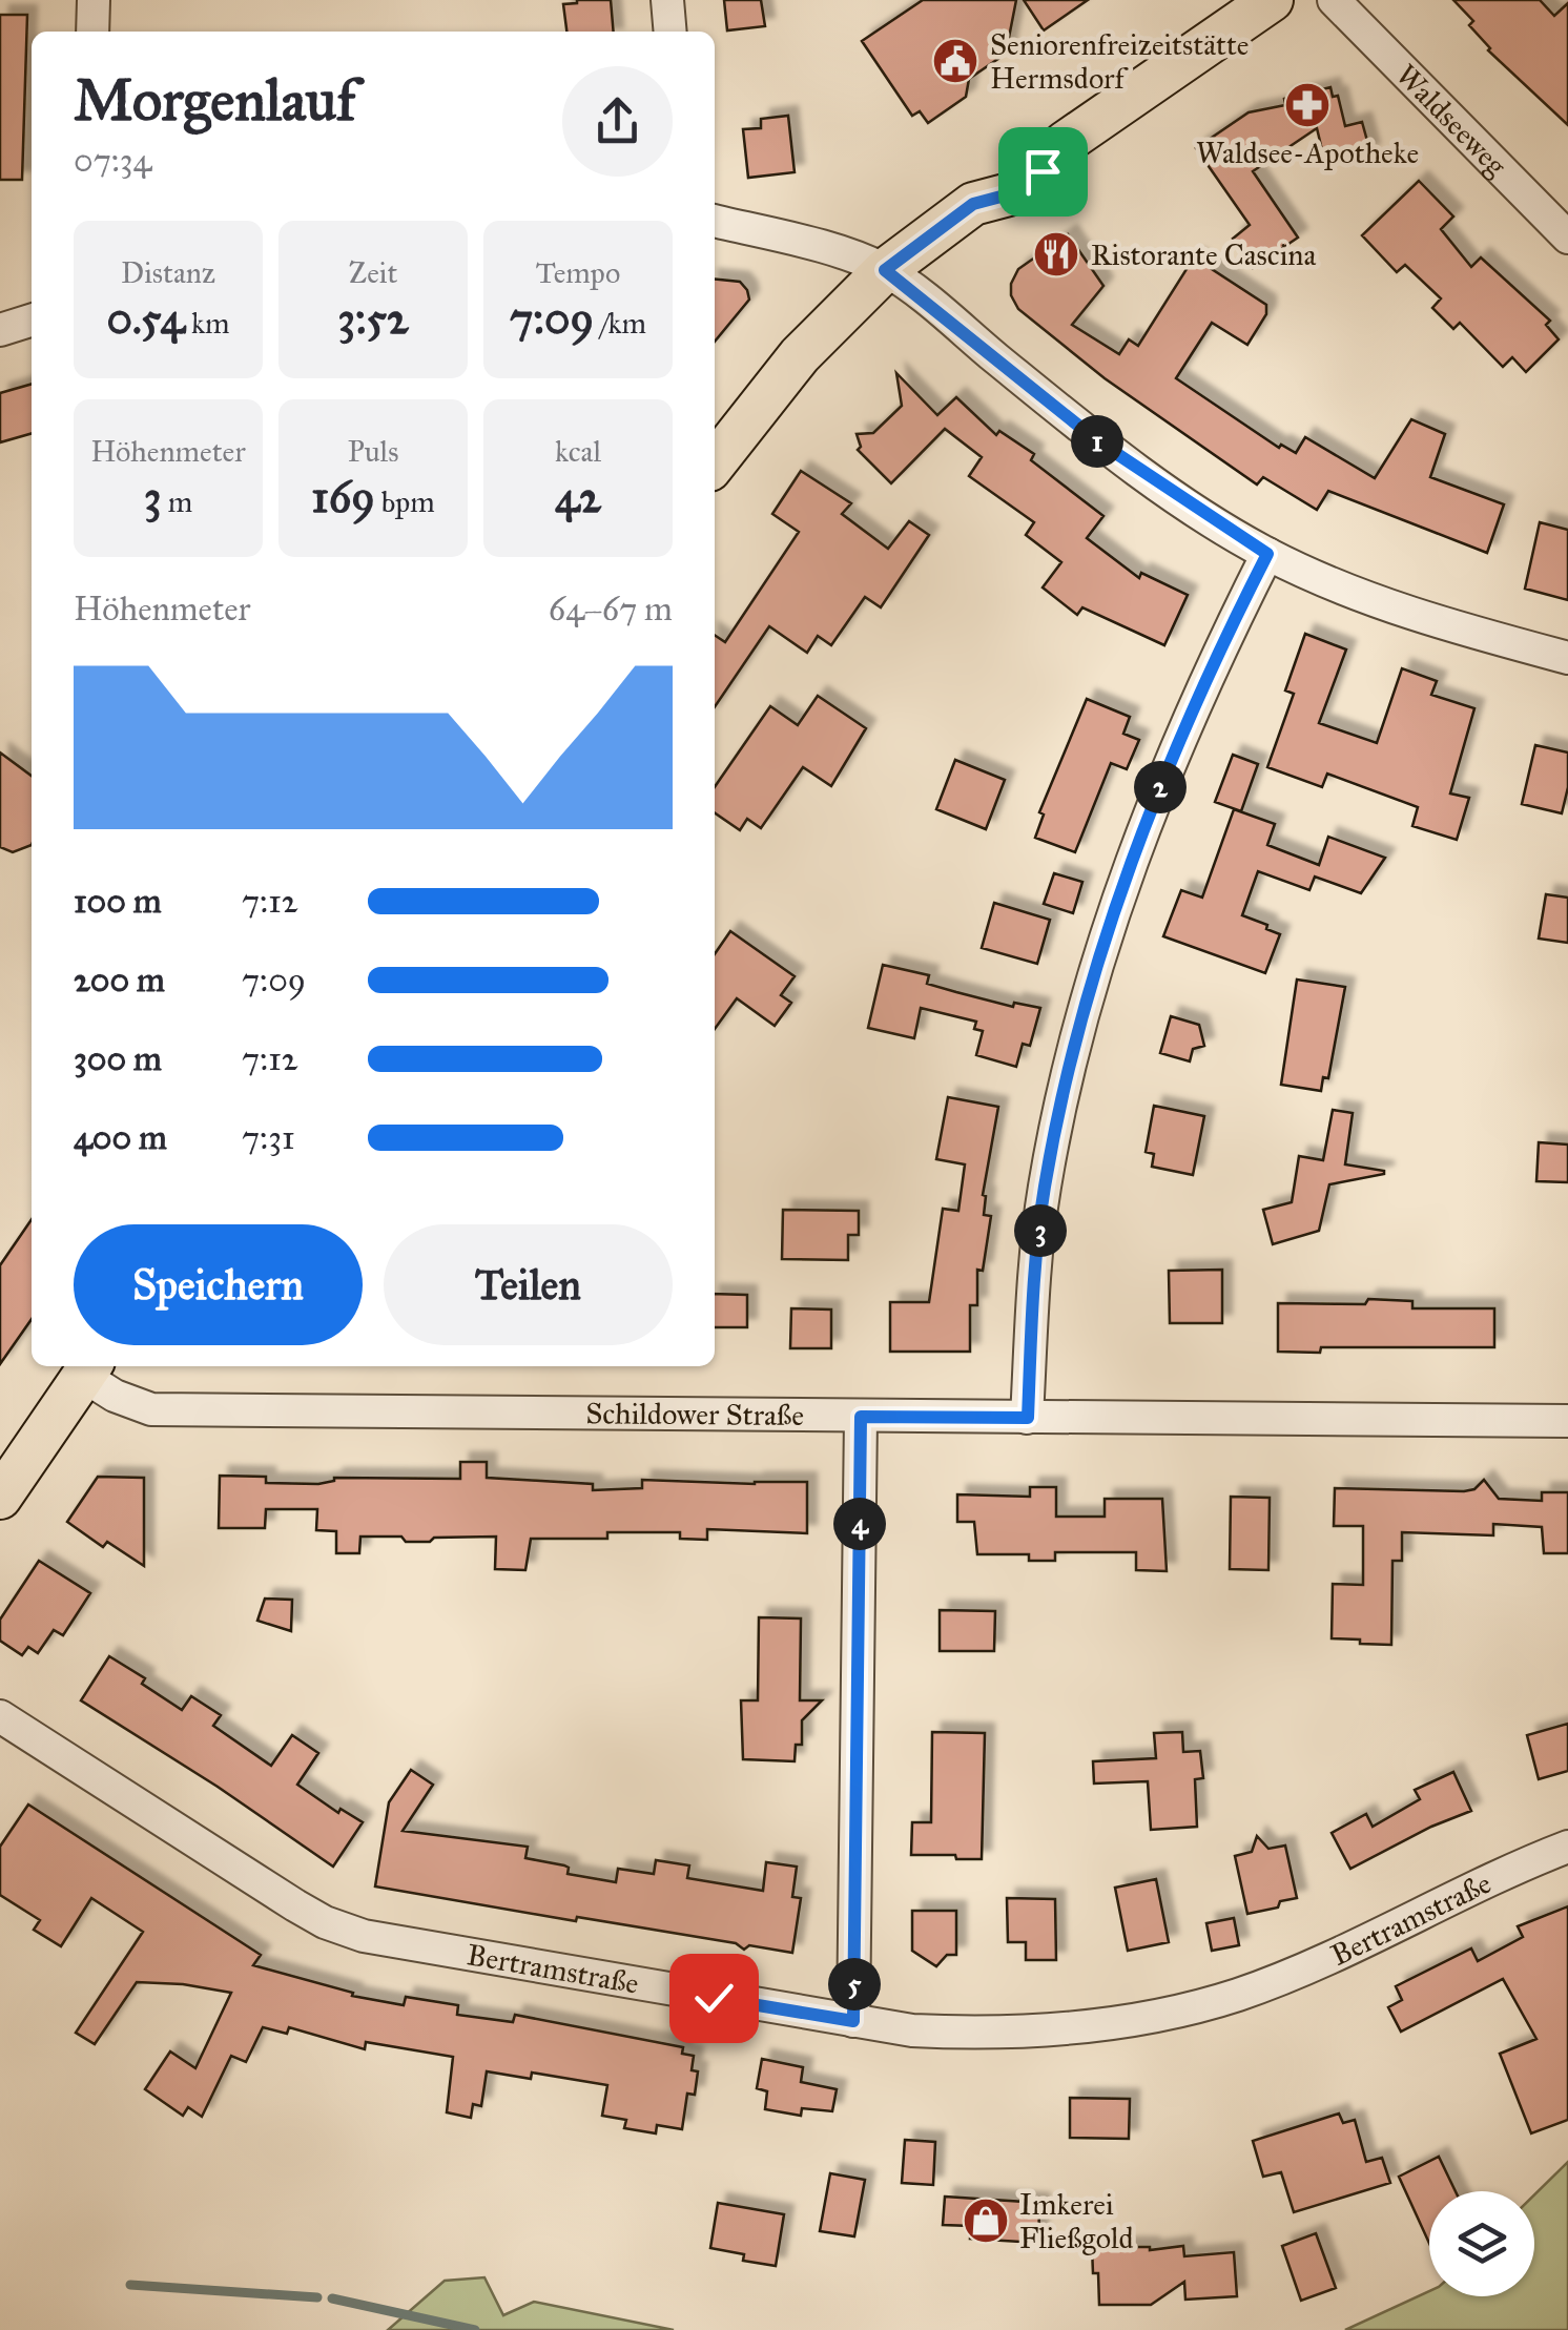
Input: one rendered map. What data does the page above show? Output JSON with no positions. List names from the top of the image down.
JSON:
{
  "streets": {
    "street": ["Waldseeweg", "Schildower Straße", "Bertramstraße"]
  },
  "places": {
    "public building": ["Seniorenfreizeitstätte Hermsdorf"],
    "pharmacy": ["Waldsee-Apotheke"],
    "restaurant": ["Ristorante Cascina"],
    "shop": ["Imkerei Fließgold"]
  },
  "page": {
    "heading": ["Morgenlauf", "07:34"],
    "stats": [
      ["Distanz", "0.54 km"],
      ["Zeit", "3:52"],
      ["Tempo", "7:09 /km"],
      ["Höhenmeter", "3 m"],
      ["Puls", "169 bpm"],
      ["kcal", "42"]
    ],
    "pins": [
      "1",
      "2",
      "3",
      "4",
      "5"
    ],
    "chart": ["Höhenmeter", "64–67 m"],
    "list": [
      {
        "name": "100 m",
        "note": "7:12"
      },
      {
        "name": "200 m",
        "note": "7:09"
      },
      {
        "name": "300 m",
        "note": "7:12"
      },
      {
        "name": "400 m",
        "note": "7:31"
      }
    ],
    "buttons": ["Speichern", "Teilen"]
  }
}
